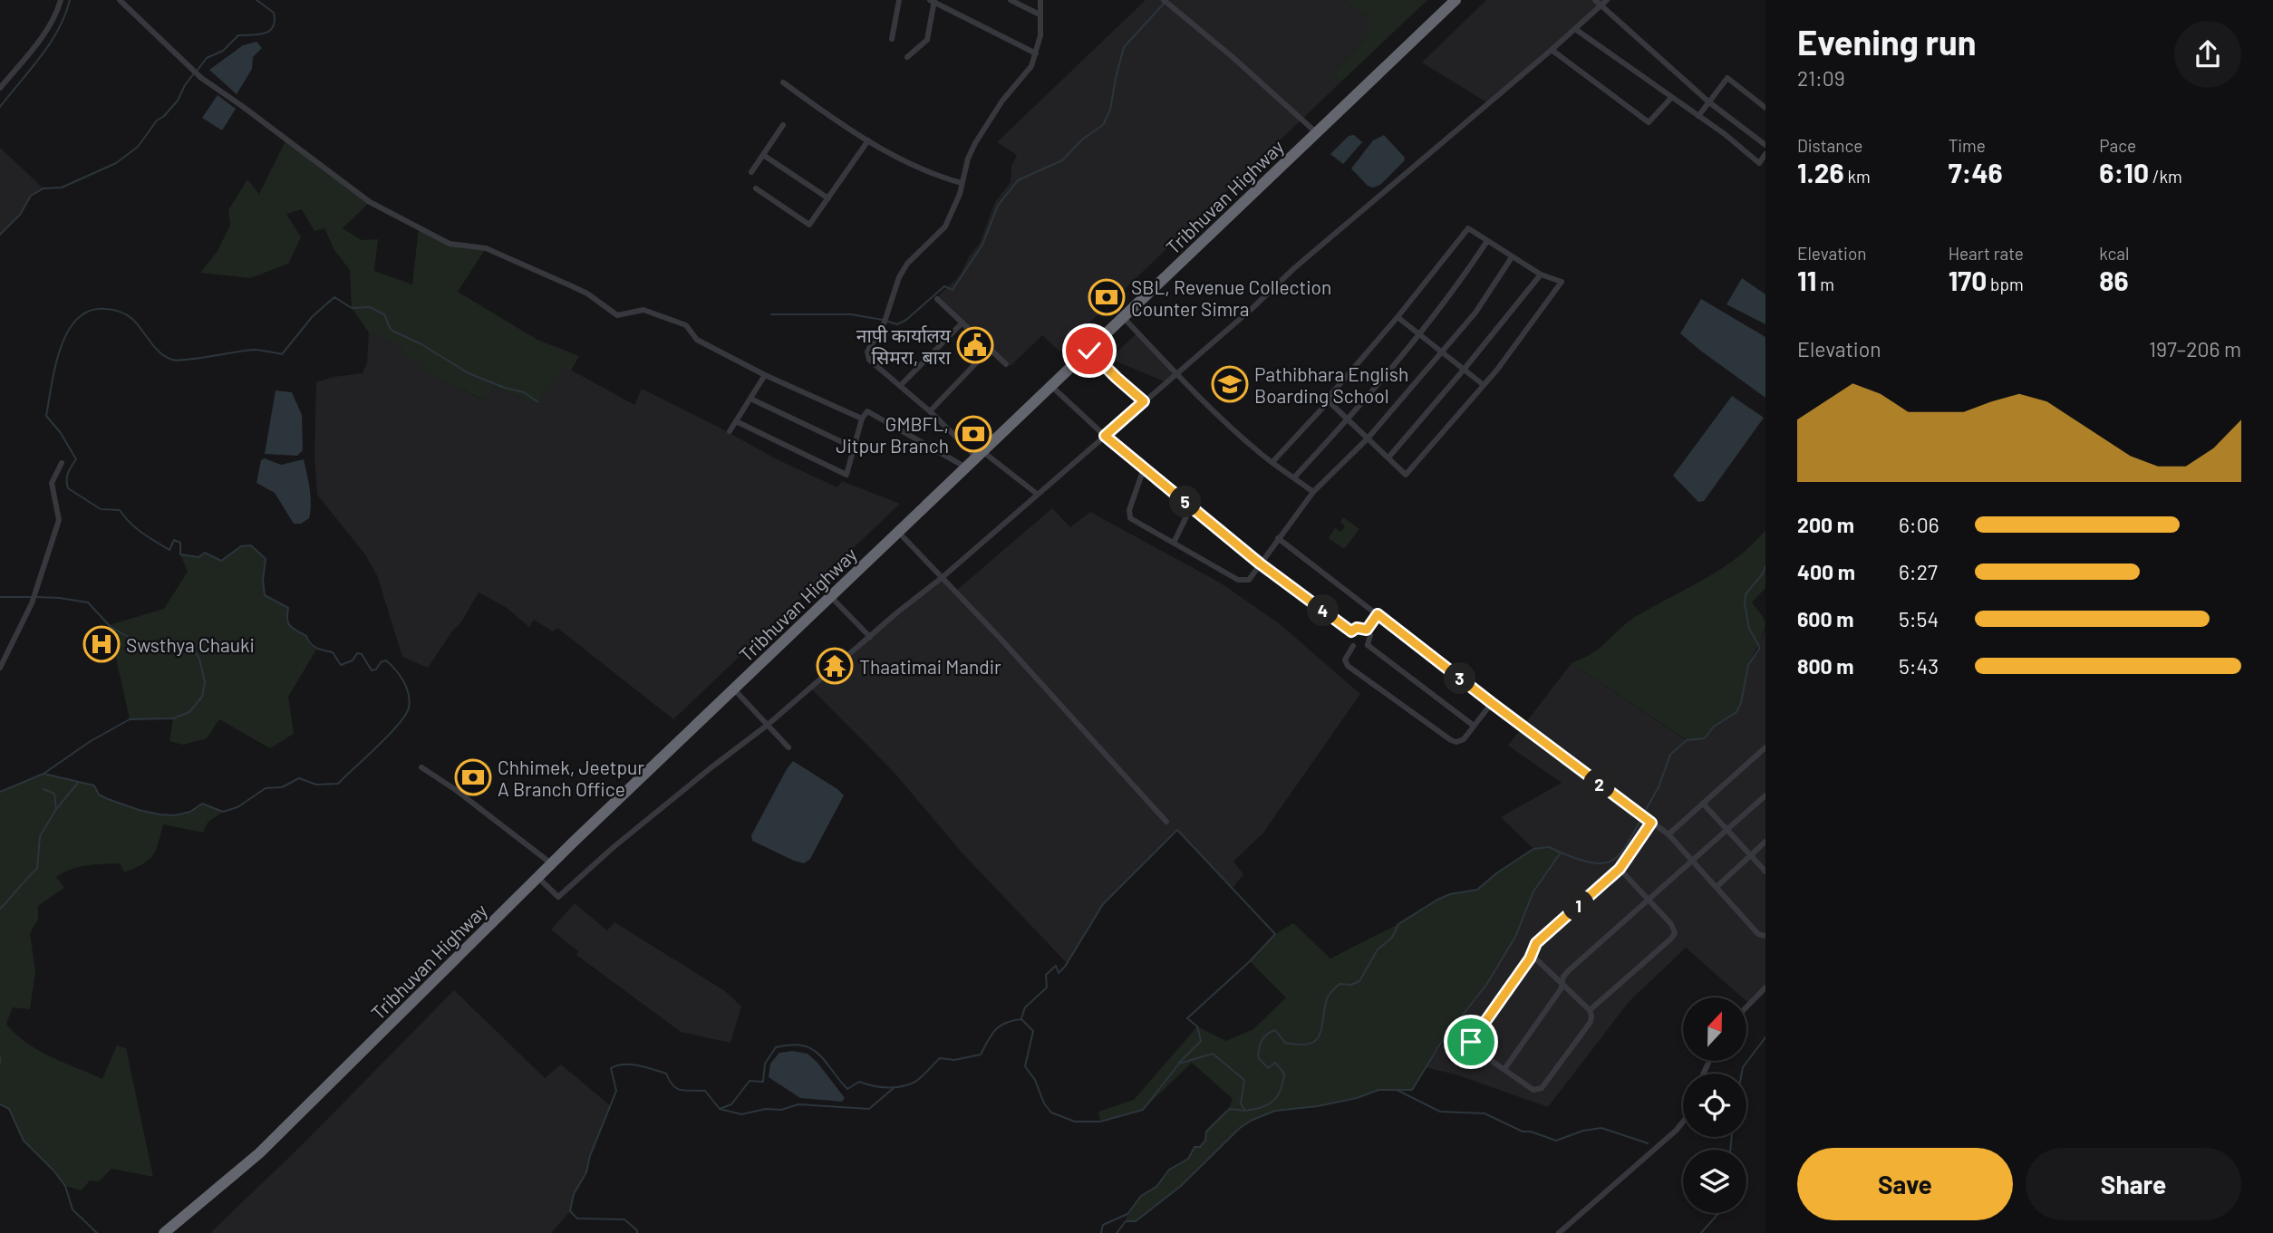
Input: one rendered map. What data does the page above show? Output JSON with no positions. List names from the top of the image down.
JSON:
{
  "streets": {
    "highway": ["Tribhuvan Highway"]
  },
  "places": {
    "bank": ["SBL, Revenue Collection Counter Simra", "GMBFL, Jitpur Branch", "Chhimek, Jeetpur A Branch Office"],
    "public building": ["नापी कार्यालय सिमरा, बारा"],
    "school or university": ["Pathibhara English Boarding School"],
    "hospital": ["Swsthya Chauki"],
    "temple": ["Thaatimai Mandir"]
  },
  "north": "top",
  "page": {
    "heading": ["Evening run", "21:09"],
    "stats": [
      ["Distance", "1.26 km"],
      ["Time", "7:46"],
      ["Pace", "6:10 /km"],
      ["Elevation", "11 m"],
      ["Heart rate", "170 bpm"],
      ["kcal", "86"]
    ],
    "chart": ["Elevation", "197–206 m"],
    "pins": [
      "5",
      "4",
      "3",
      "2",
      "1"
    ],
    "list": [
      {
        "name": "200 m",
        "note": "6:06"
      },
      {
        "name": "400 m",
        "note": "6:27"
      },
      {
        "name": "600 m",
        "note": "5:54"
      },
      {
        "name": "800 m",
        "note": "5:43"
      }
    ],
    "buttons": ["Save", "Share"]
  }
}
